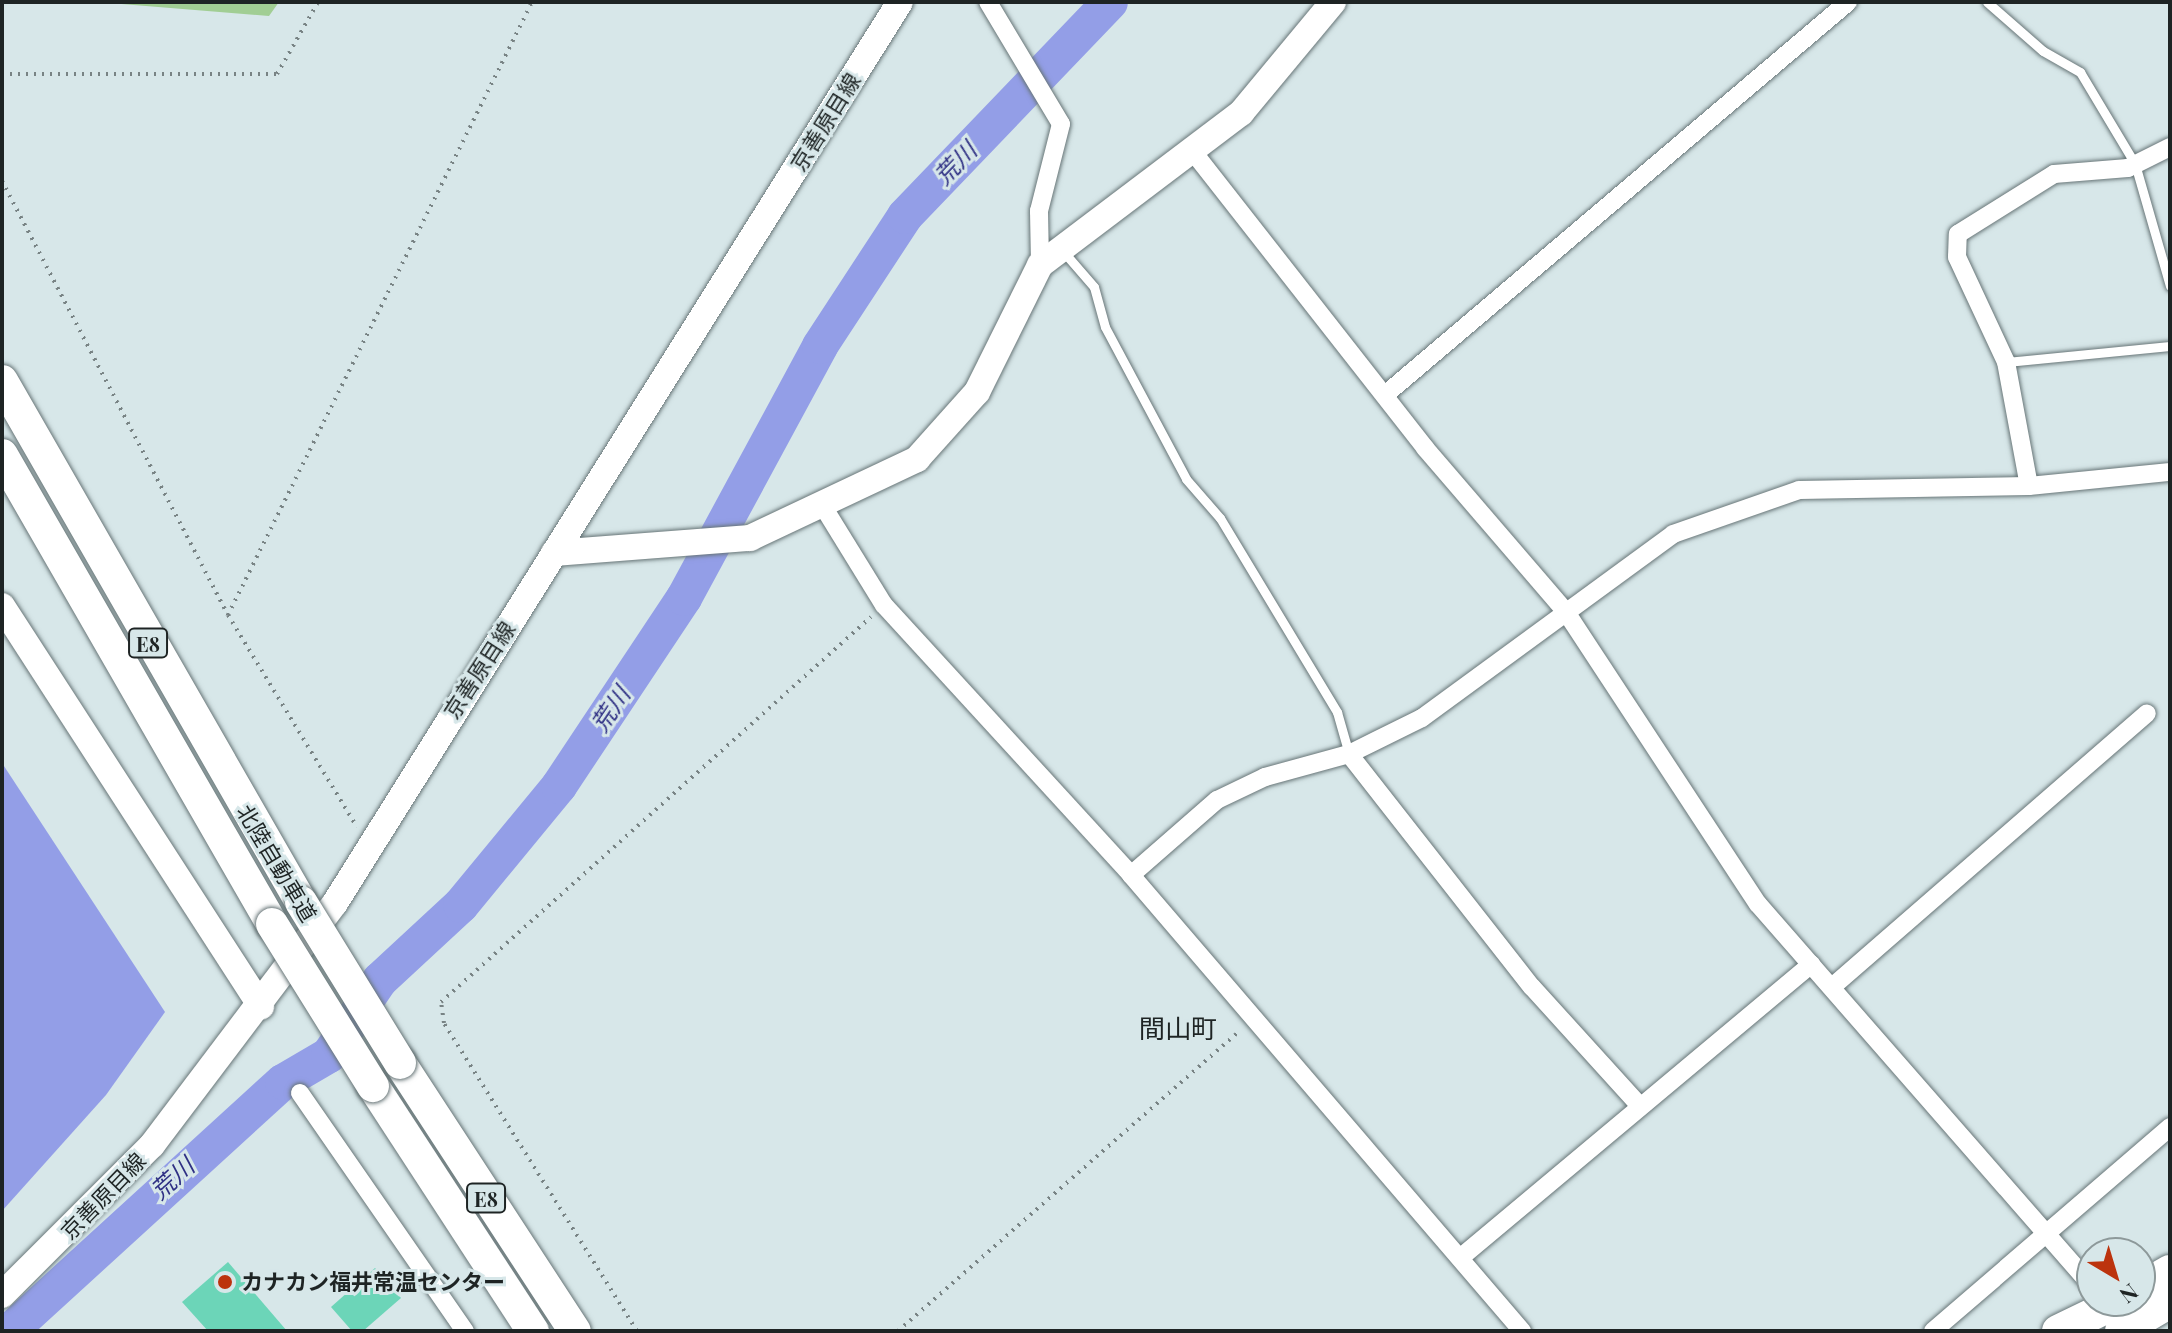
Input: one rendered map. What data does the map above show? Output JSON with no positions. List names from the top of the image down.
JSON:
{
  "streets": {
    "highway": ["E8", "北陸自動車道"],
    "main road": ["京善原目線"]
  },
  "districts": ["間山町"],
  "water": ["荒川"],
  "places": ["カナカン福井常温センター"],
  "north": "bottom right"
}
